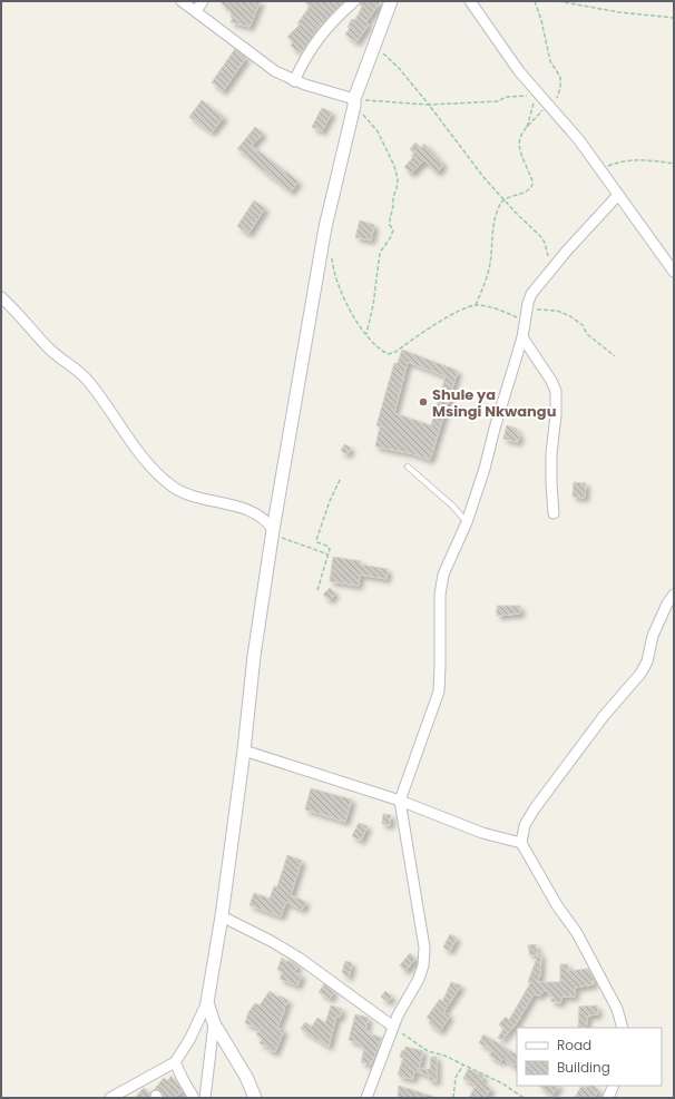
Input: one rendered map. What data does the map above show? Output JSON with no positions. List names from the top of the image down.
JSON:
{
  "places": ["Shule ya Msingi Nkwangu"],
  "legend": ["Road", "Building"]
}
